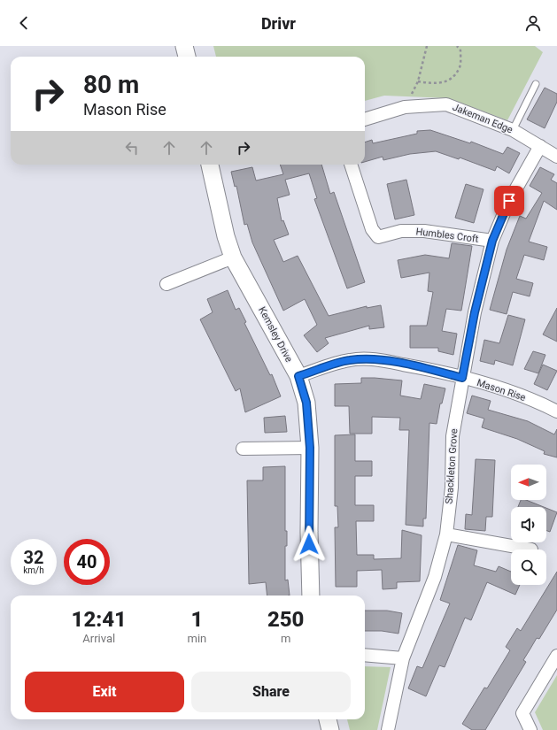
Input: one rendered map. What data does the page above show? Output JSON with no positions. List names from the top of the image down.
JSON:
{
  "streets": {
    "street": [
      "Jakeman Edge",
      "Humbles Croft",
      "Kemsley Drive",
      "Mason Rise",
      "Shackleton Grove"
    ]
  },
  "crossings": [
    ["Jakeman Edge", "Shackleton Grove"],
    ["Humbles Croft", "Shackleton Grove"],
    ["Kemsley Drive", "Mason Rise"],
    ["Mason Rise", "Shackleton Grove"]
  ],
  "north": "left",
  "page": {
    "header": "Drivr",
    "turn": ["80 m", "Mason Rise"],
    "speed": "32 km/h",
    "limit": "40",
    "eta": [
      "12:41",
      "Arrival",
      "1",
      "min",
      "250",
      "m"
    ],
    "buttons": ["Exit", "Share"]
  }
}
